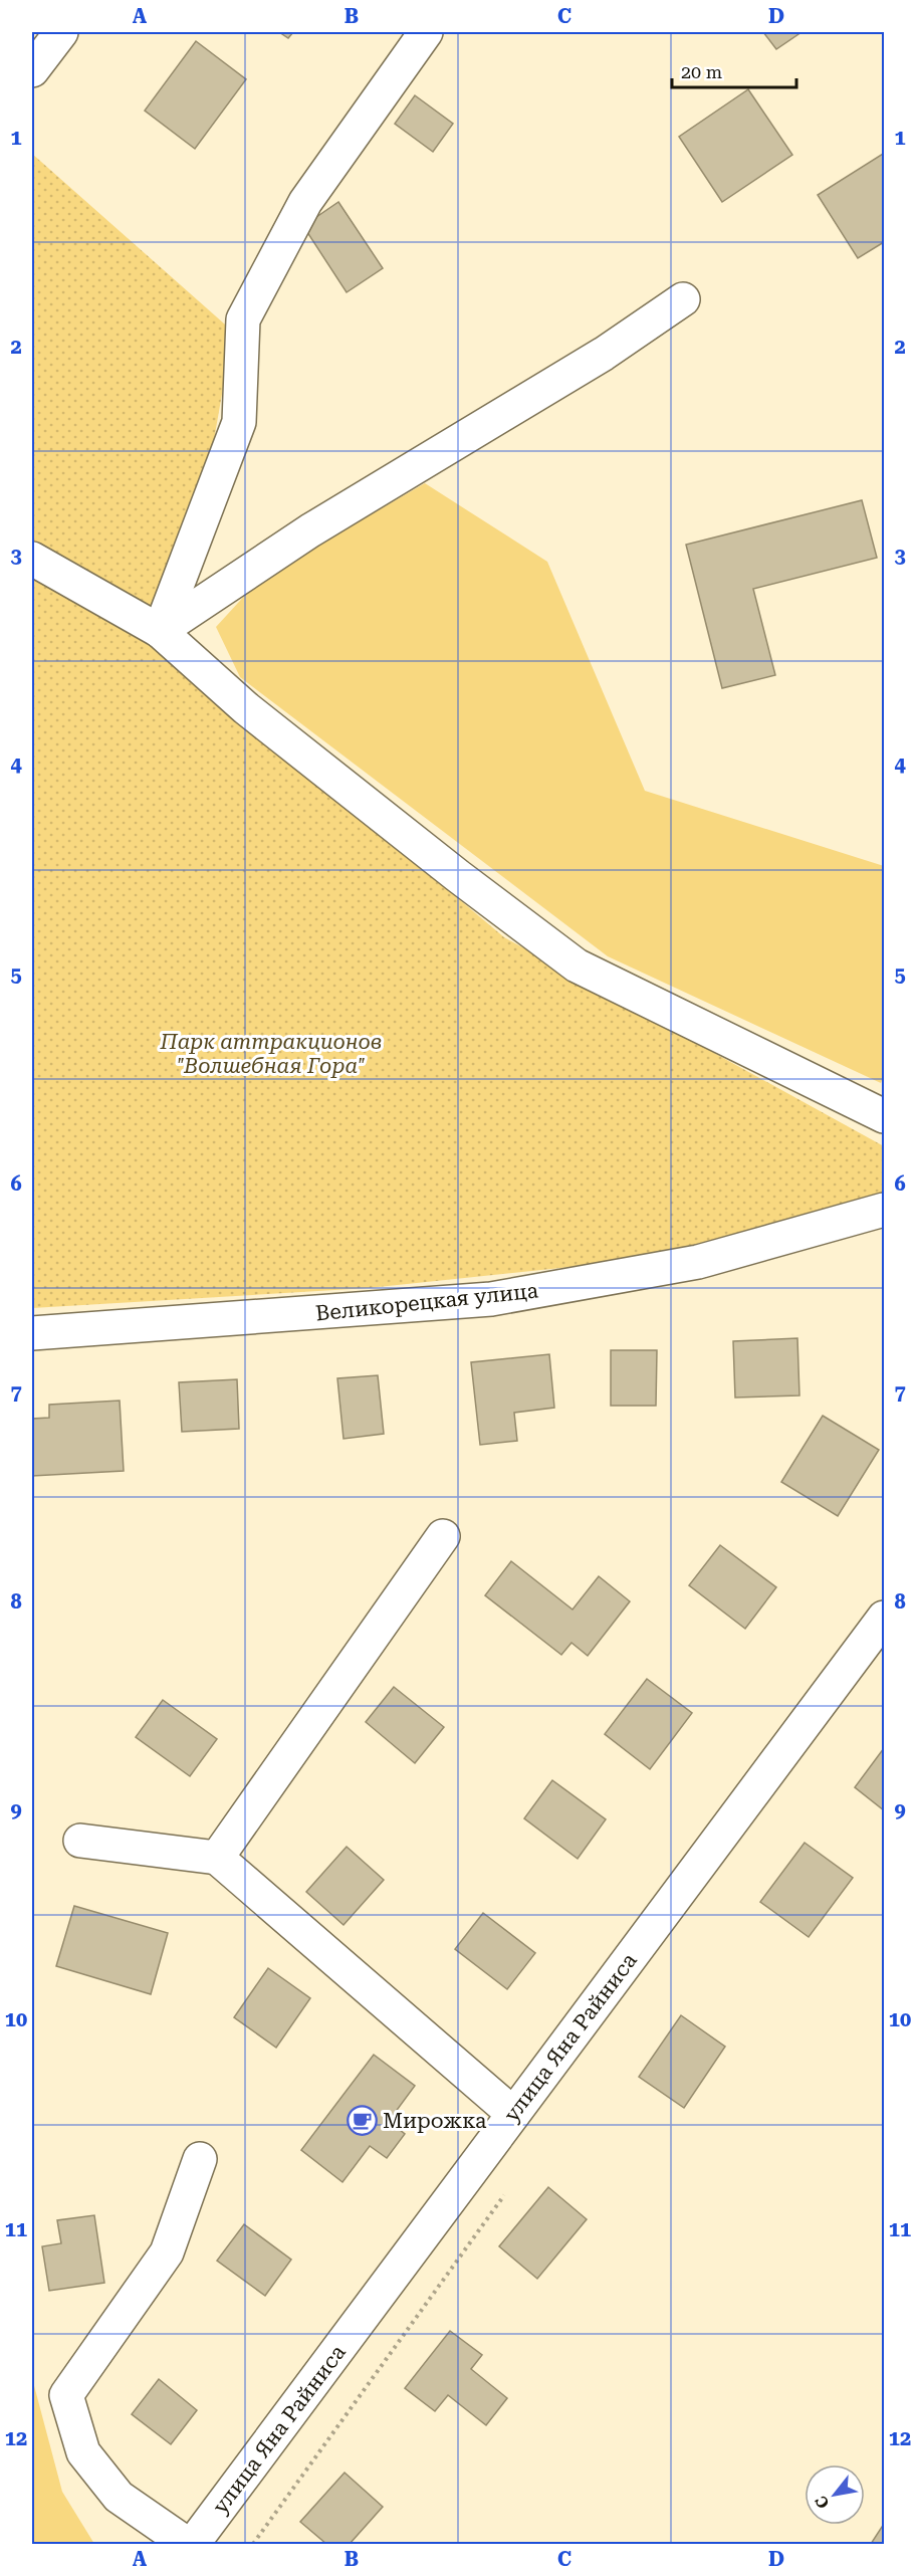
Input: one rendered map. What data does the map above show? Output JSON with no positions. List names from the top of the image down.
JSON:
{
  "streets": {
    "street": ["Великорецкая улица", "улица Яна Райниса"]
  },
  "parks": ["Парк аттракционов \"Волшебная Гора\""],
  "places": {
    "cafe": ["Мирожка"]
  },
  "scale_bar": "20 m",
  "north": "bottom left",
  "grid": {
    "columns": [
      "A",
      "B",
      "C",
      "D"
    ],
    "rows": [
      "1",
      "2",
      "3",
      "4",
      "5",
      "6",
      "7",
      "8",
      "9",
      "10",
      "11",
      "12"
    ]
  }
}
